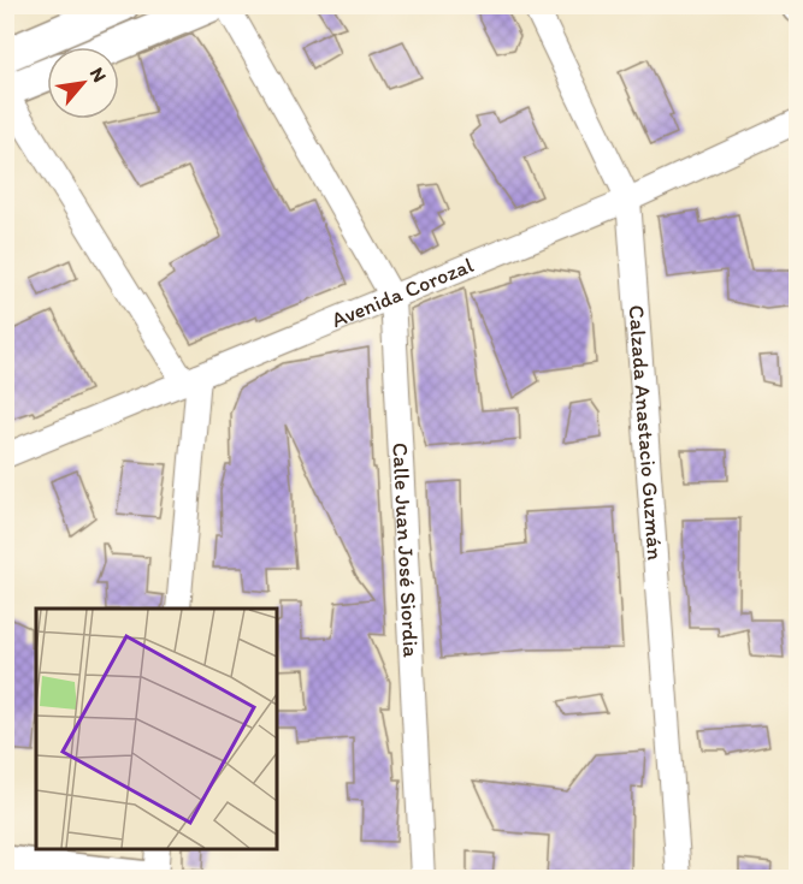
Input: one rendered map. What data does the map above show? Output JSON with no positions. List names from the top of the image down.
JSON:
{
  "streets": {
    "street": ["Avenida Corozal", "Calzada Anastacio Guzmán", "Calle Juan José Siordia"]
  },
  "crossings": [
    ["Avenida Corozal", "Calzada Anastacio Guzmán"],
    ["Avenida Corozal", "Calle Juan José Siordia"]
  ],
  "north": "top right"
}
